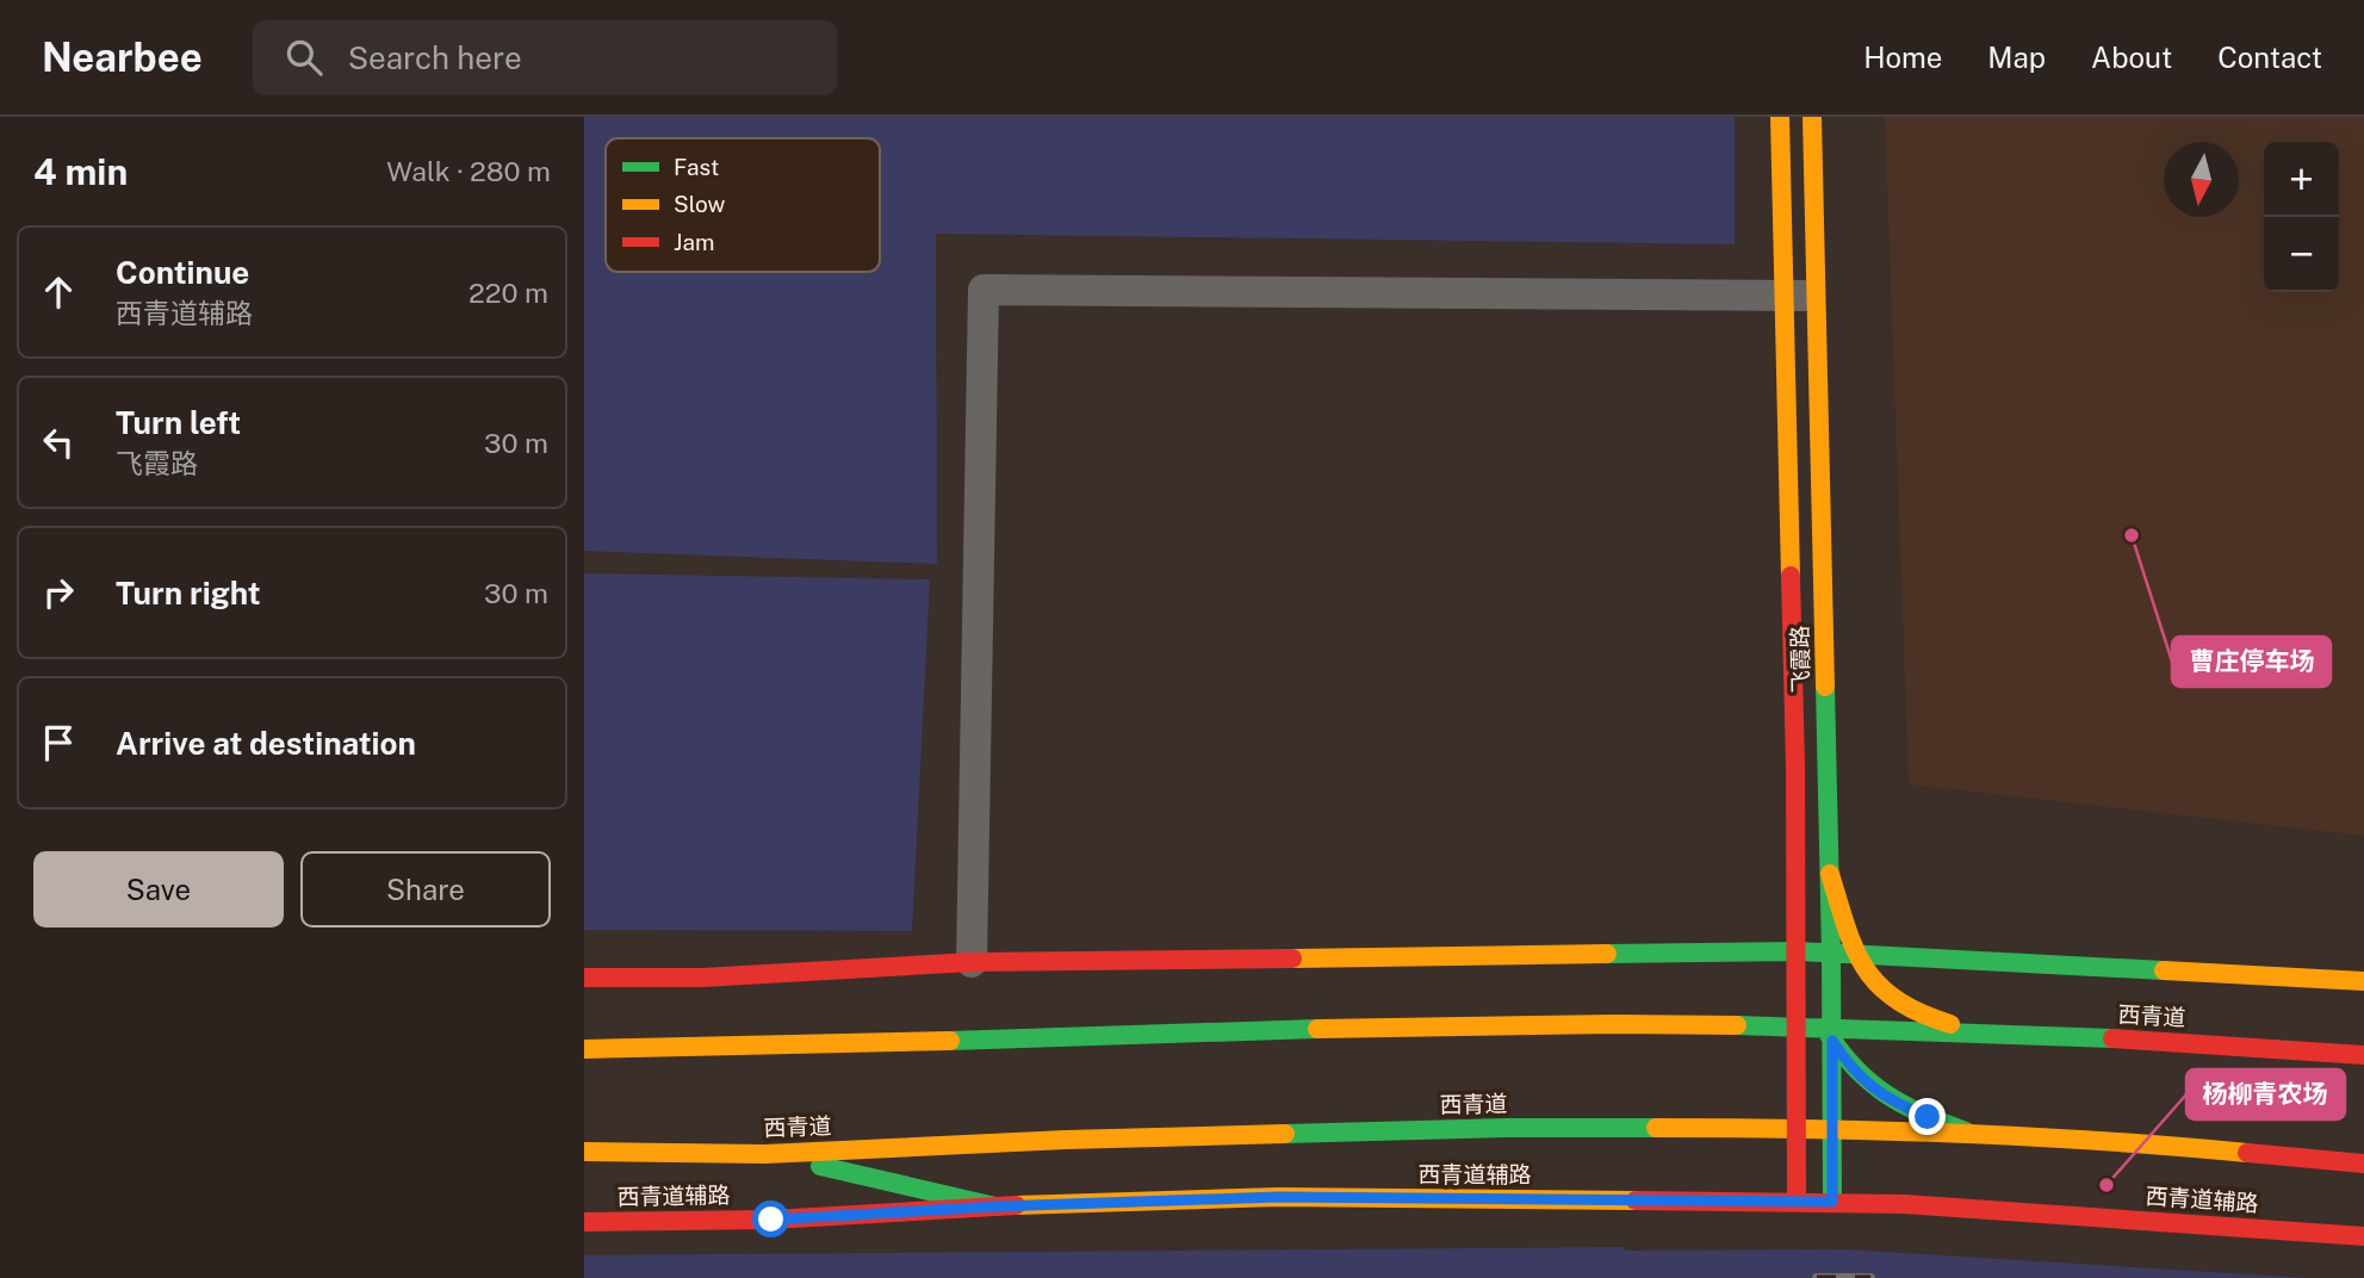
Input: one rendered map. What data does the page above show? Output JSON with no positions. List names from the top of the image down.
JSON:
{
  "streets": {
    "main road": ["飞霞路", "西青道", "西青道辅路"]
  },
  "crossings": [
    ["飞霞路", "西青道"],
    ["飞霞路", "西青道辅路"]
  ],
  "places": ["曹庄停车场", "杨柳青农场"],
  "legend": ["Fast", "Slow", "Jam"],
  "north": "bottom",
  "page": {
    "header": "Nearbee",
    "search": "Search here",
    "nav": [
      "Home",
      "Map",
      "About",
      "Contact"
    ],
    "heading": ["4 min", "Walk · 280 m"],
    "map_buttons": ["+", "−"],
    "list": [
      ["Continue", "西青道辅路", "220 m"],
      ["Turn left", "飞霞路", "30 m"],
      ["Turn right", "30 m"],
      "Arrive at destination"
    ],
    "buttons": ["Save", "Share"]
  }
}
